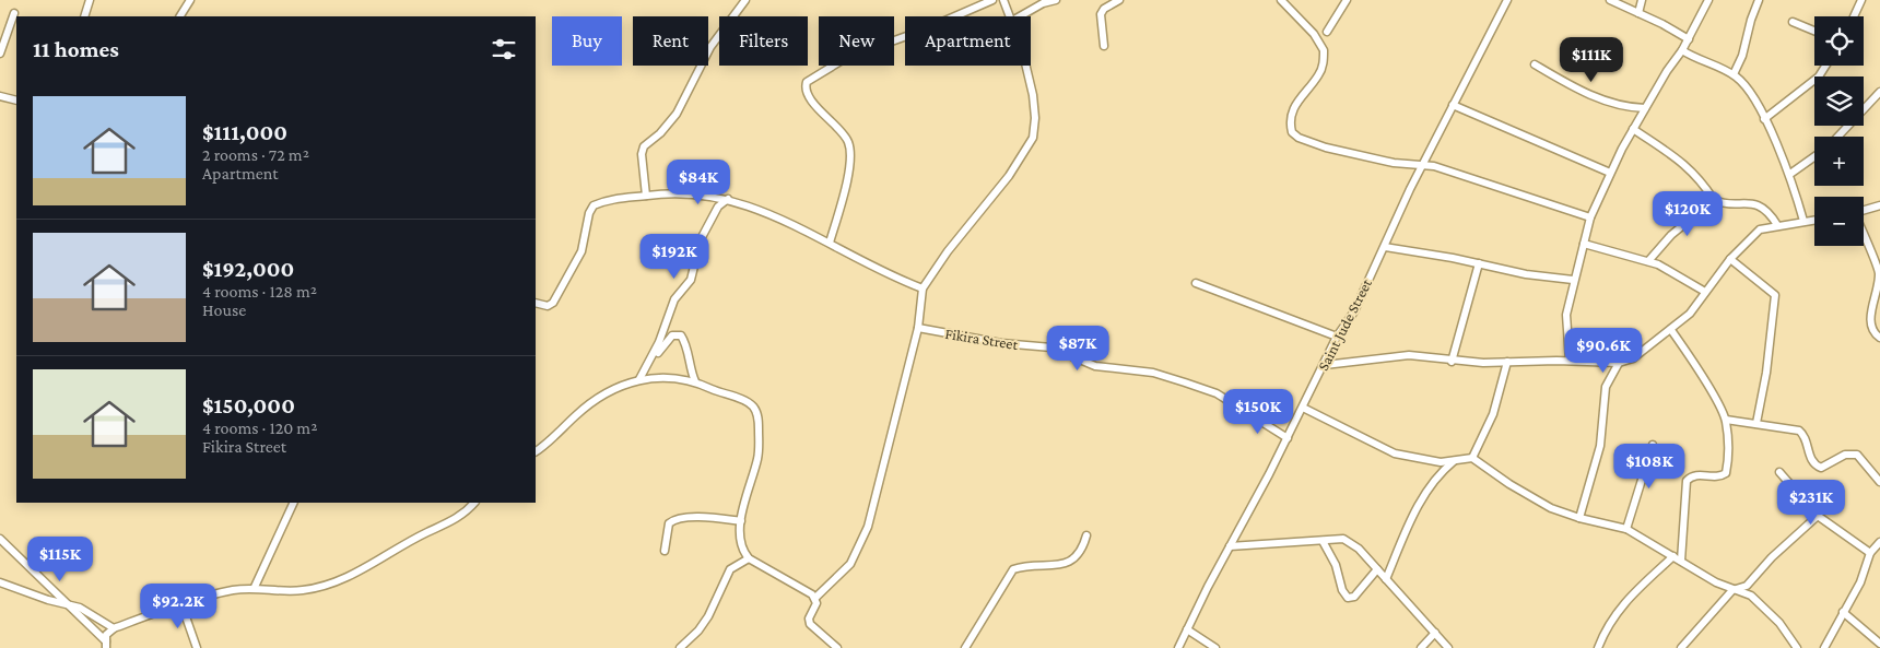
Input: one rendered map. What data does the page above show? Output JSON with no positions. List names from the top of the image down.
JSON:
{
  "streets": {
    "street": ["Saint Jude Street", "Fikira Street"]
  },
  "crossings": [
    ["Saint Jude Street", "Fikira Street"]
  ],
  "page": {
    "map_buttons": ["+", "−"],
    "chip": [
      "Buy",
      "Rent",
      "Filters",
      "New",
      "Apartment"
    ],
    "heading": "11 homes",
    "price": [
      "$111K",
      "$84K",
      "$120K",
      "$192K",
      "$87K",
      "$90.6K",
      "$150K",
      "$108K",
      "$231K",
      "$115K",
      "$92.2K"
    ],
    "list": [
      {
        "name": "$111,000",
        "note": "2 rooms · 72 m² · Apartment"
      },
      {
        "name": "$192,000",
        "note": "4 rooms · 128 m² · House"
      },
      {
        "name": "$150,000",
        "note": "4 rooms · 120 m² · Fikira Street"
      }
    ]
  }
}
